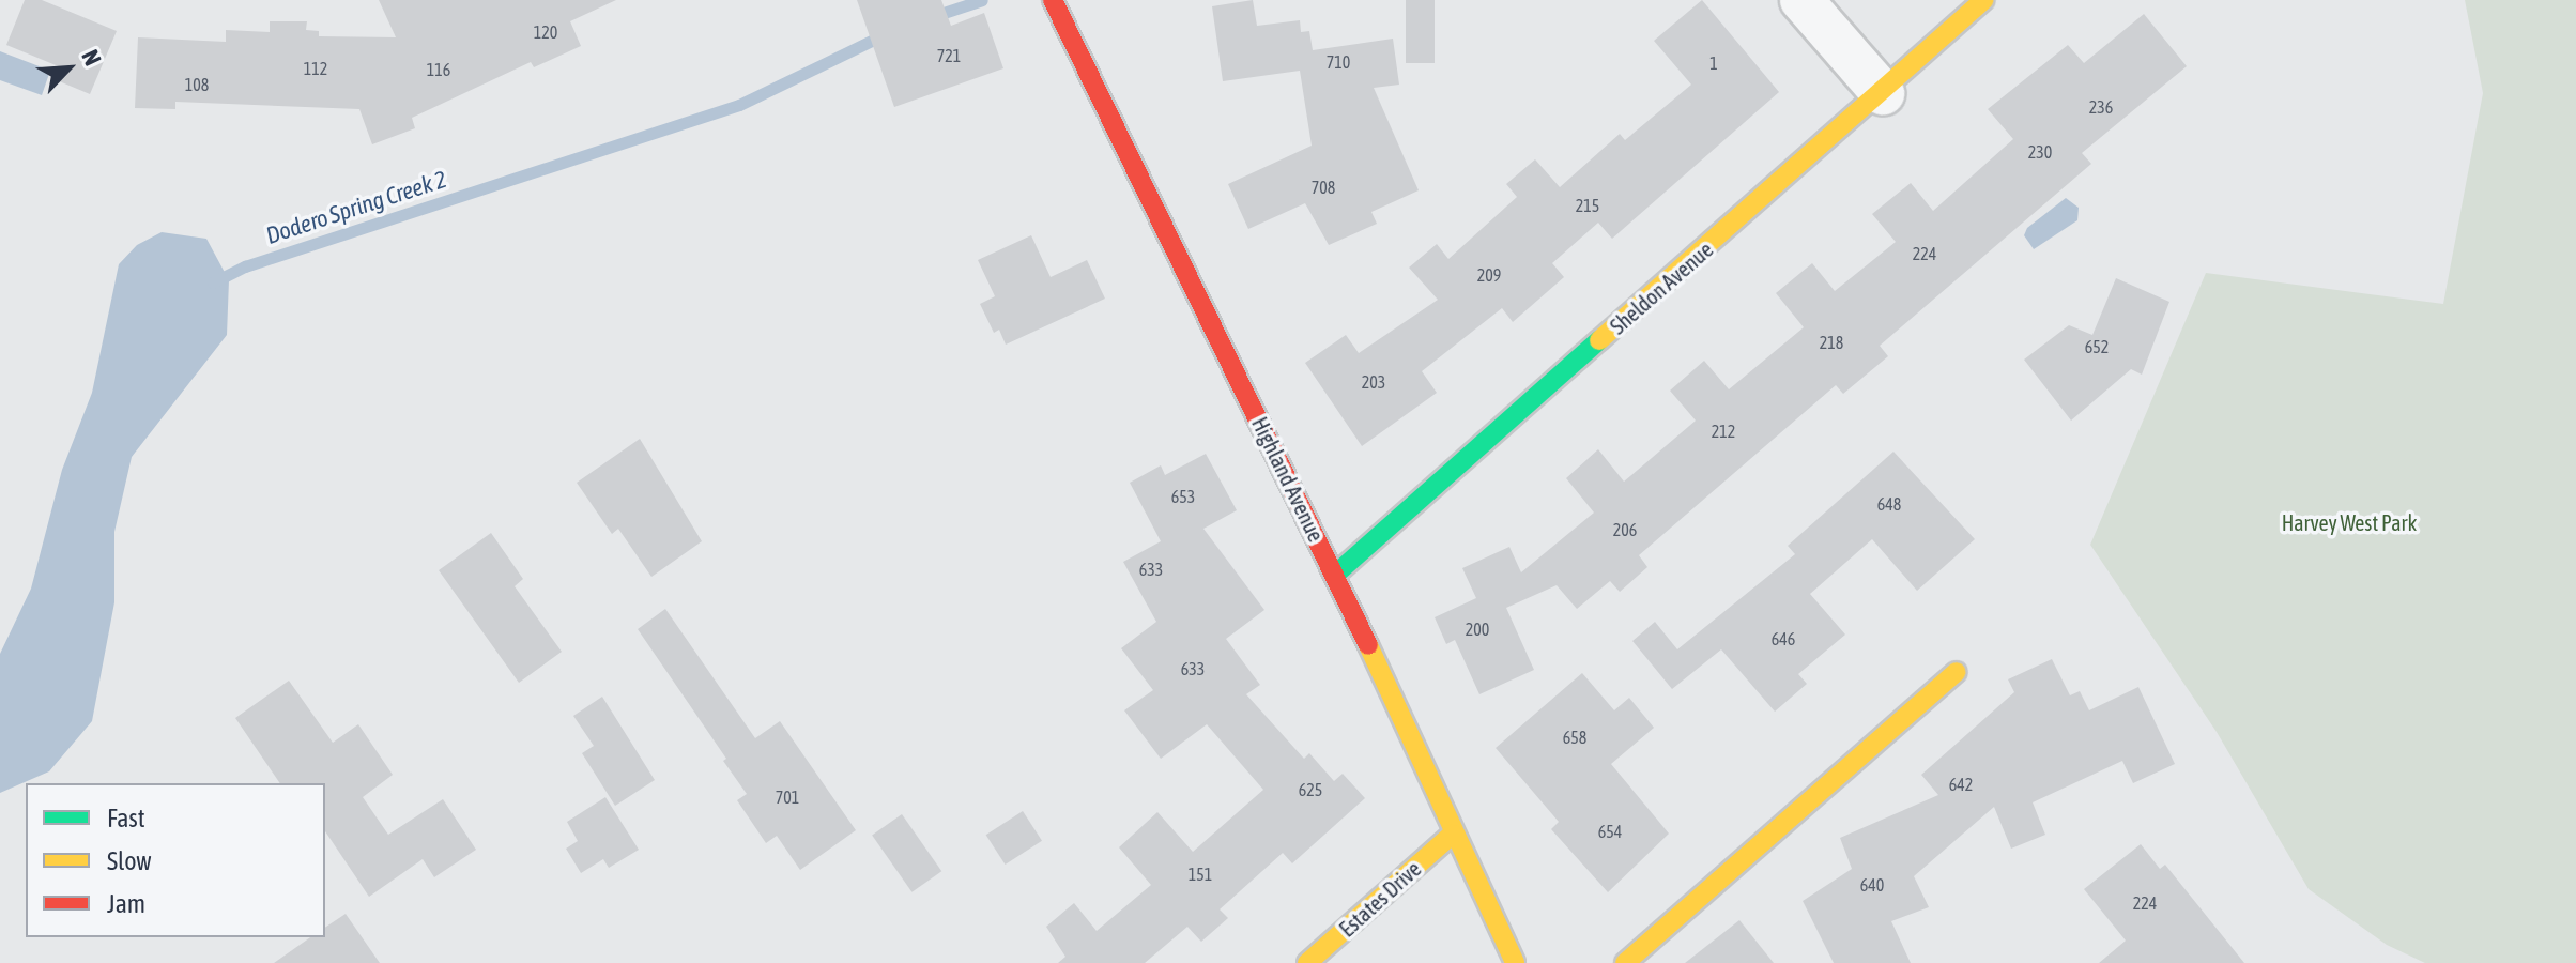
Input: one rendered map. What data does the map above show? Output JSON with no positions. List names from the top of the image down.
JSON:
{
  "streets": {
    "street": ["Sheldon Avenue", "Highland Avenue", "Estates Drive"]
  },
  "crossings": [
    ["Sheldon Avenue", "Highland Avenue"],
    ["Highland Avenue", "Estates Drive"]
  ],
  "water": ["Dodero Spring Creek 2"],
  "parks": ["Harvey West Park"],
  "house_numbers": [
    "120",
    "721",
    "710",
    "1",
    "112",
    "116",
    "108",
    "236",
    "230",
    "708",
    "215",
    "224",
    "209",
    "218",
    "652",
    "203",
    "212",
    "653",
    "648",
    "206",
    "633",
    "200",
    "646",
    "633",
    "658",
    "642",
    "625",
    "701",
    "654",
    "151",
    "640",
    "224"
  ],
  "legend": ["Fast", "Slow", "Jam"],
  "north": "top right"
}
